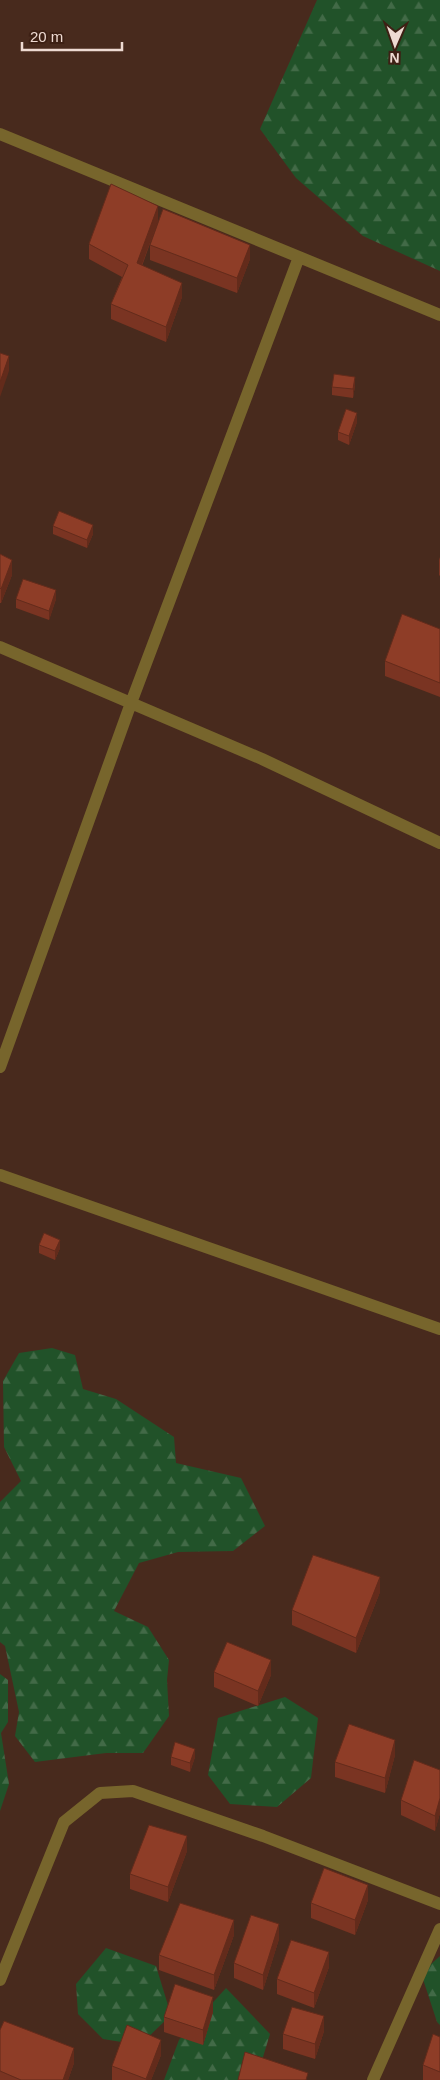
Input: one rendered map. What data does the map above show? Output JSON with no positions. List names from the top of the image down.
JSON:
{
  "scale_bar": "20 m",
  "north": "bottom"
}
